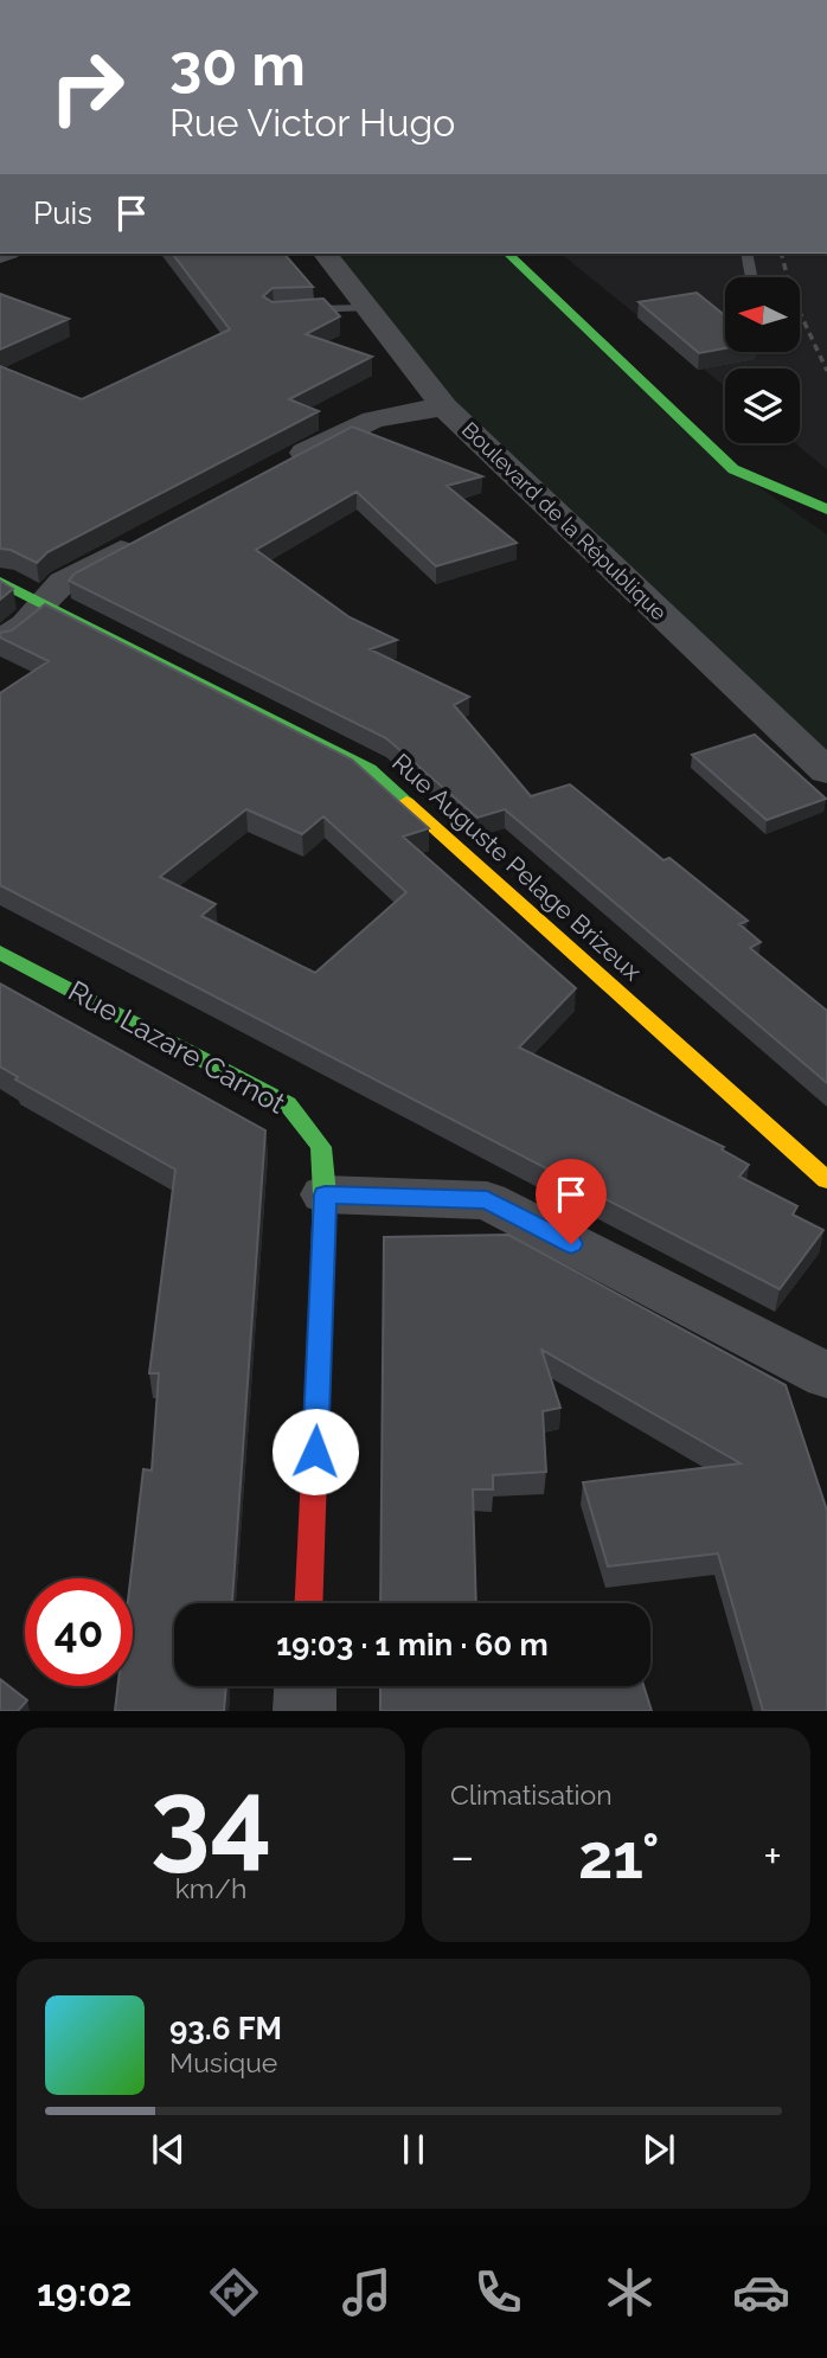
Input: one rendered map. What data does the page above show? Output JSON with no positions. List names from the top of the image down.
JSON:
{
  "streets": {
    "street": ["Boulevard de la République", "Rue Auguste Pelage Brizeux", "Rue Lazare Carnot"]
  },
  "north": "left",
  "page": {
    "turn": ["30 m", "Rue Victor Hugo"],
    "then": "Puis",
    "limit": "40",
    "trip": "19:03 · 1 min · 60 m",
    "tile": [
      ["34", "km/h"],
      "Climatisation"
    ],
    "heat": ["−", "21°", "+"],
    "song": ["93.6 FM", "Musique"],
    "tabs": "19:02"
  }
}
